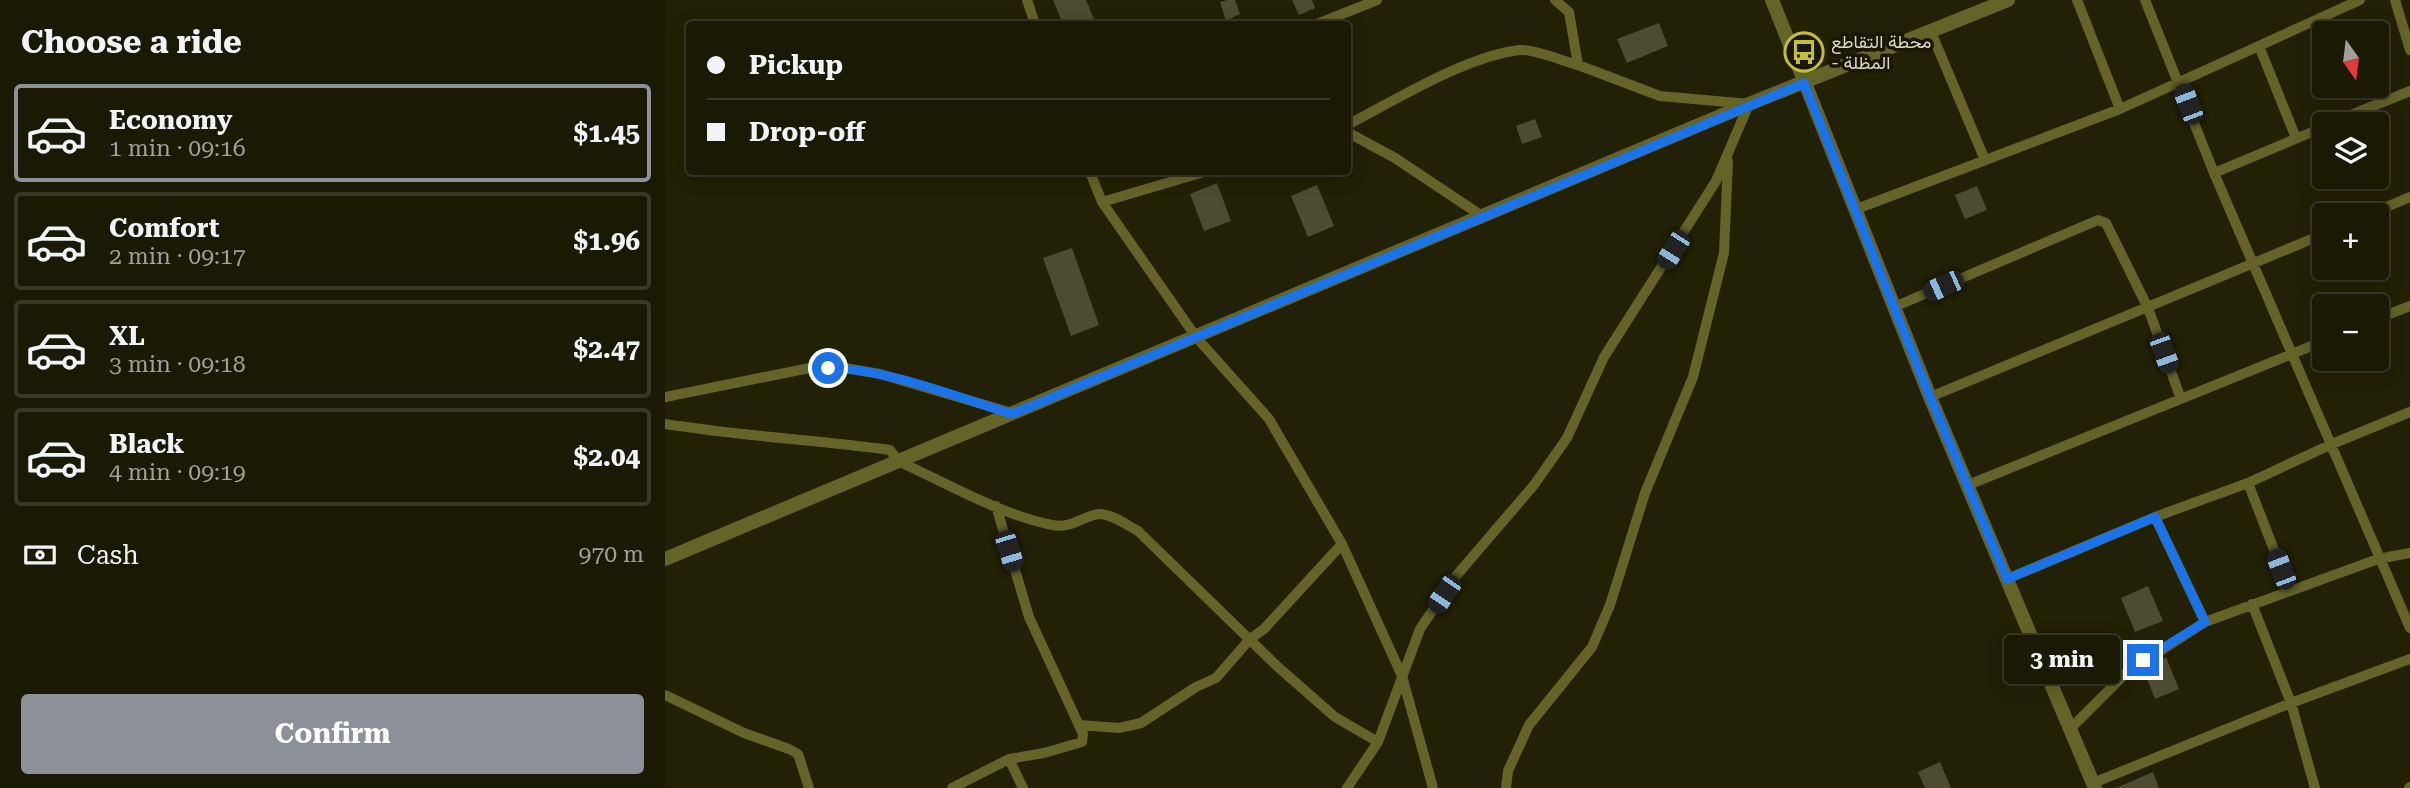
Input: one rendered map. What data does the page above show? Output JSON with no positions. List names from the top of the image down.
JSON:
{
  "places": {
    "bus stop": ["محطة التقاطع - المظلة"]
  },
  "north": "bottom",
  "page": {
    "heading": "Choose a ride",
    "map_buttons": ["+", "−"],
    "banner": ["Pickup", "Drop-off"],
    "list": [
      {
        "name": "Economy",
        "note": "1 min · 09:16",
        "value": "$1.45"
      },
      {
        "name": "Comfort",
        "note": "2 min · 09:17",
        "value": "$1.96"
      },
      {
        "name": "XL",
        "note": "3 min · 09:18",
        "value": "$2.47"
      },
      {
        "name": "Black",
        "note": "4 min · 09:19",
        "value": "$2.04"
      }
    ],
    "pay": ["Cash", "970 m"],
    "bubble": "3 min",
    "buttons": "Confirm"
  }
}
